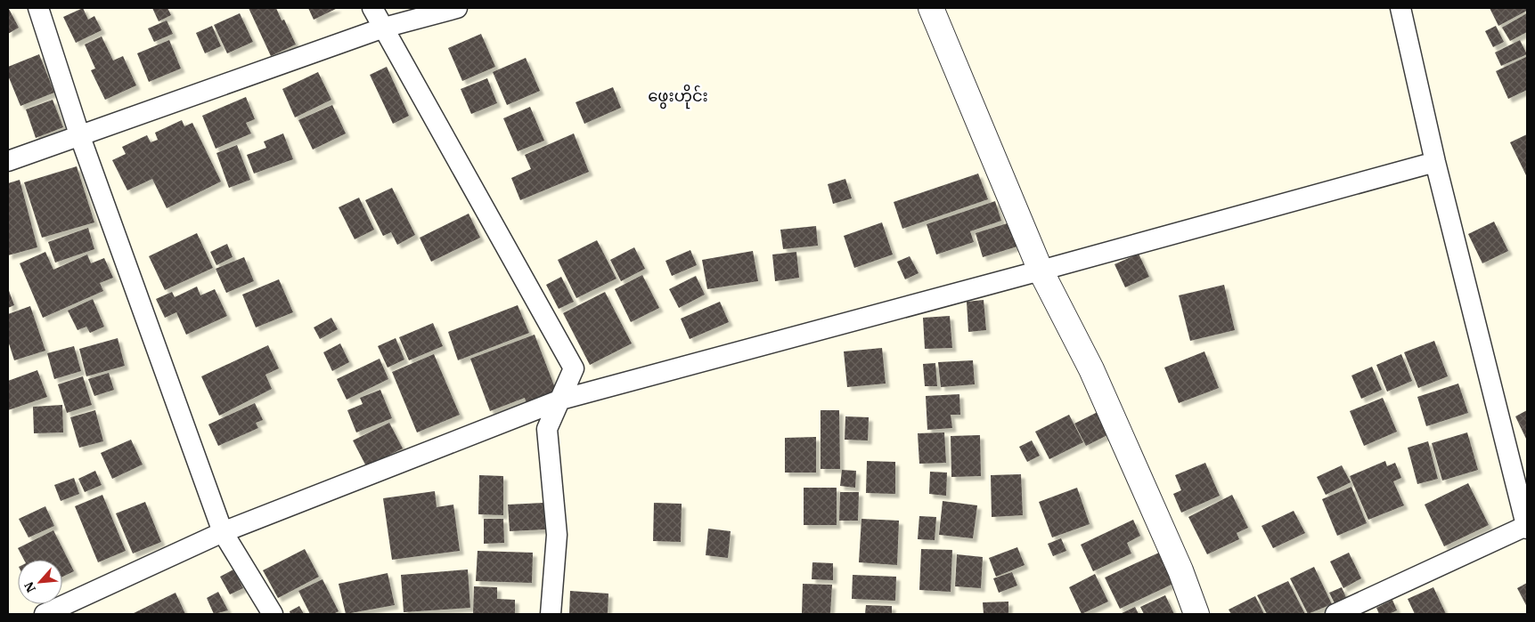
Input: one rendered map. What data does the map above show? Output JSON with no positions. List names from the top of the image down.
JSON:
{
  "districts": ["ဖွေးဟိုင်း"],
  "north": "bottom left"
}
